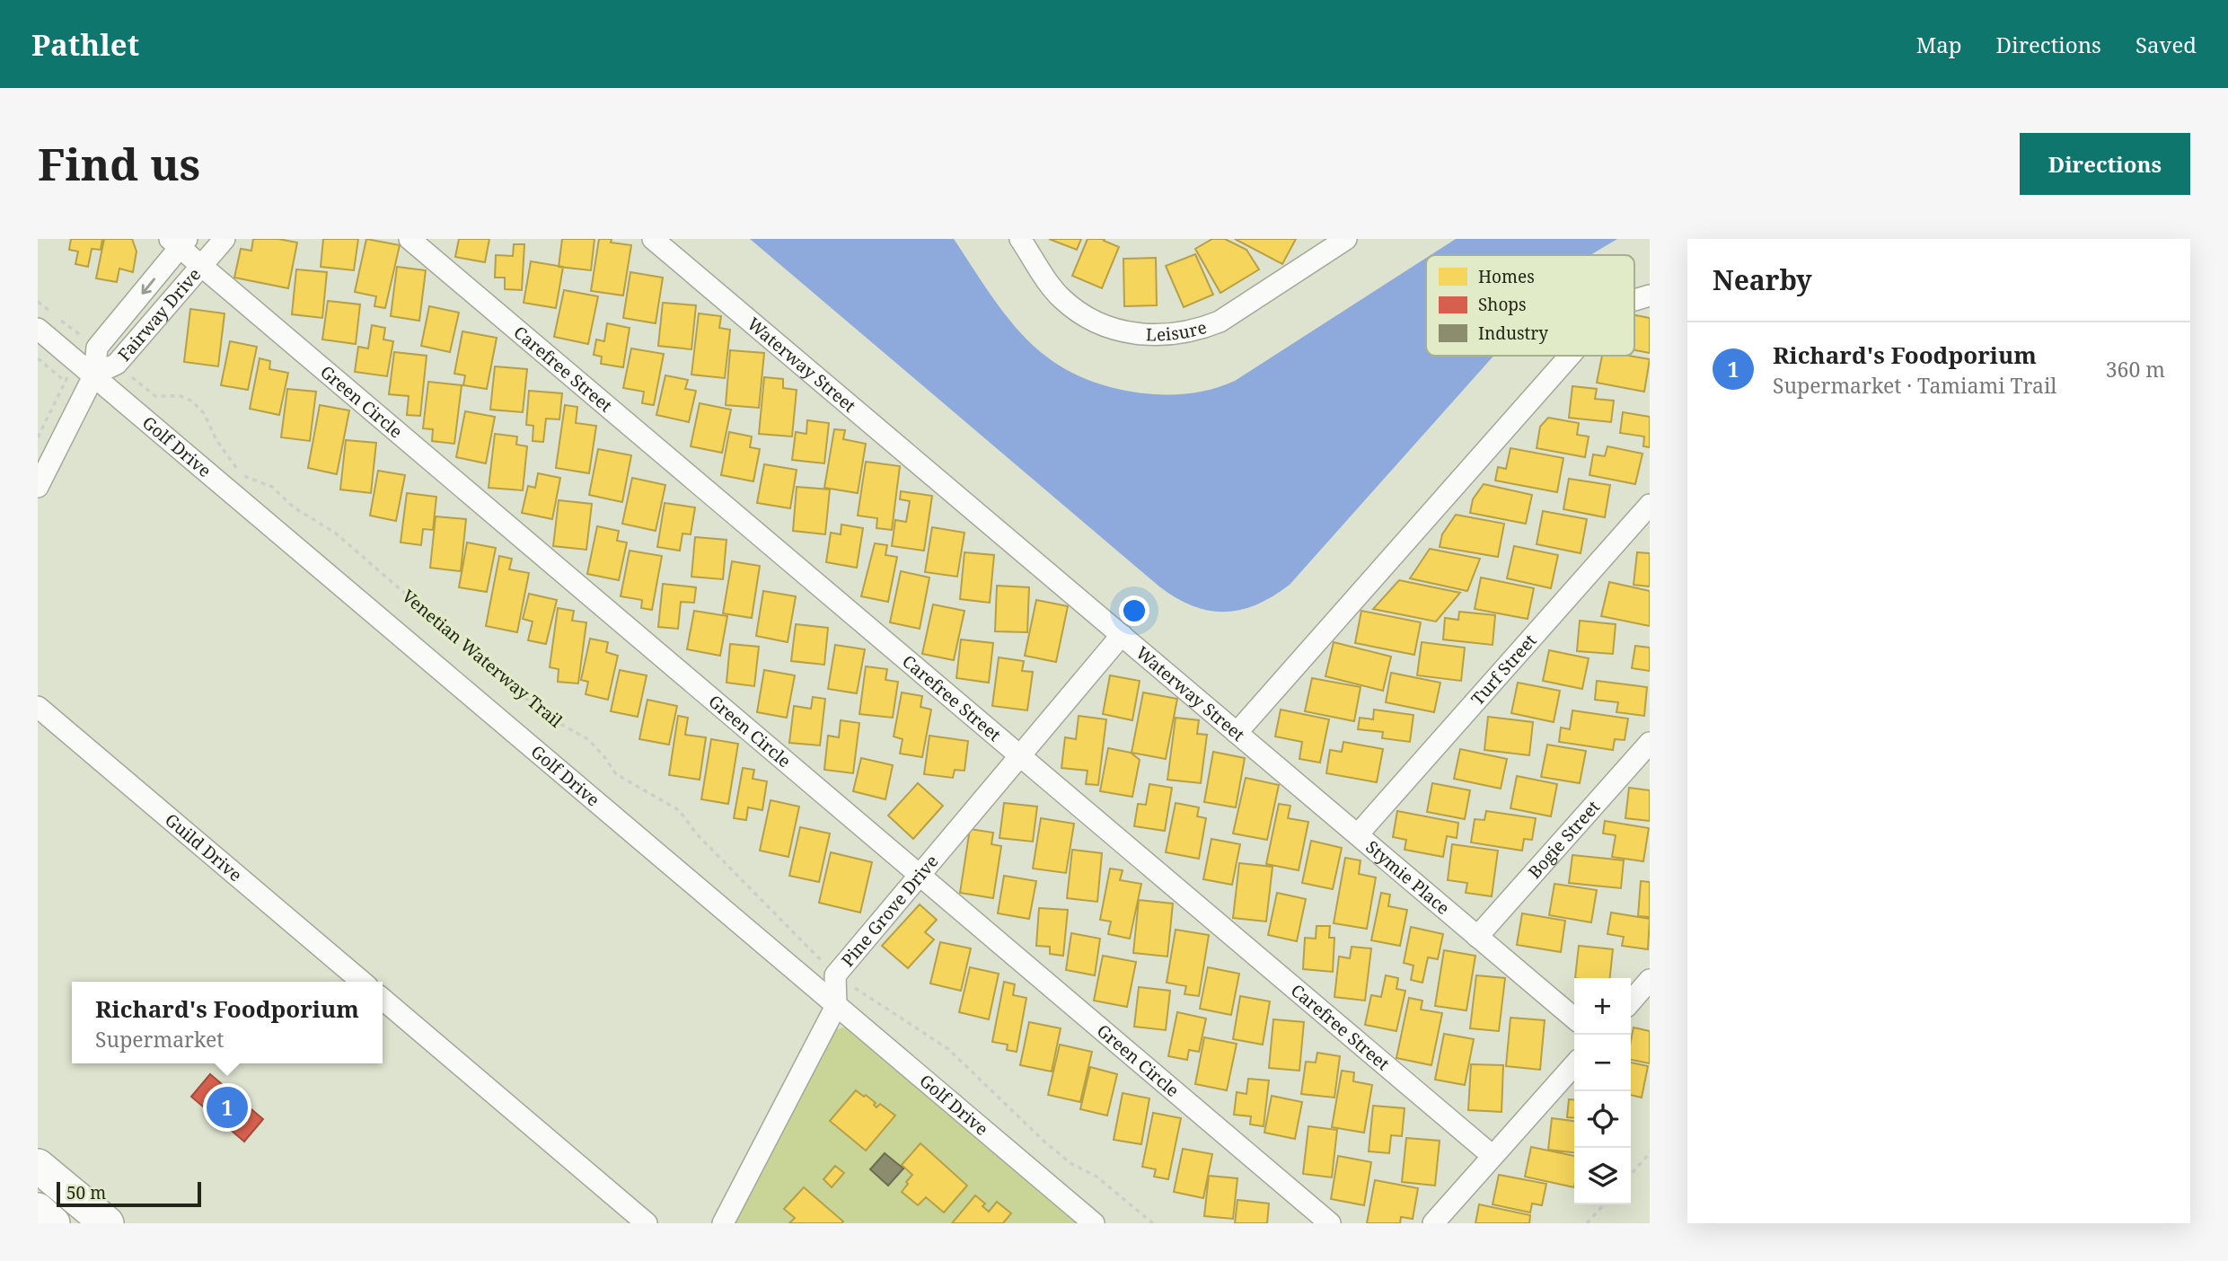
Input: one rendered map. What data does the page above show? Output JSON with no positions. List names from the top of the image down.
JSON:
{
  "streets": {
    "street": [
      "Fairway Drive",
      "Leisure",
      "Waterway Street",
      "Carefree Street",
      "Green Circle",
      "Golf Drive",
      "Turf Street",
      "Bogie Street",
      "Guild Drive",
      "Stymie Place",
      "Pine Grove Drive"
    ],
    "path": ["Venetian Waterway Trail"]
  },
  "crossings": [
    ["Fairway Drive", "Green Circle"],
    ["Fairway Drive", "Golf Drive"],
    ["Fairway Drive", "Venetian Waterway Trail"],
    ["Waterway Street", "Stymie Place"],
    ["Waterway Street", "Pine Grove Drive"],
    ["Carefree Street", "Pine Grove Drive"],
    ["Green Circle", "Pine Grove Drive"],
    ["Golf Drive", "Pine Grove Drive"],
    ["Venetian Waterway Trail", "Pine Grove Drive"],
    ["Turf Street", "Stymie Place"],
    ["Bogie Street", "Stymie Place"]
  ],
  "legend": ["Homes", "Shops", "Industry"],
  "scale_bar": "50 m",
  "page": {
    "header": "Pathlet",
    "nav": ["Map", "Directions", "Saved"],
    "buttons": "Directions",
    "title": "Find us",
    "heading": "Nearby",
    "list": [
      {
        "mark": "1",
        "name": "Richard's Foodporium",
        "note": "Supermarket · Tamiami Trail",
        "value": "360 m"
      }
    ],
    "map_buttons": ["+", "−"],
    "popup": ["Richard's Foodporium", "Supermarket"],
    "pins": "1",
    "scale": "50 m"
  }
}
